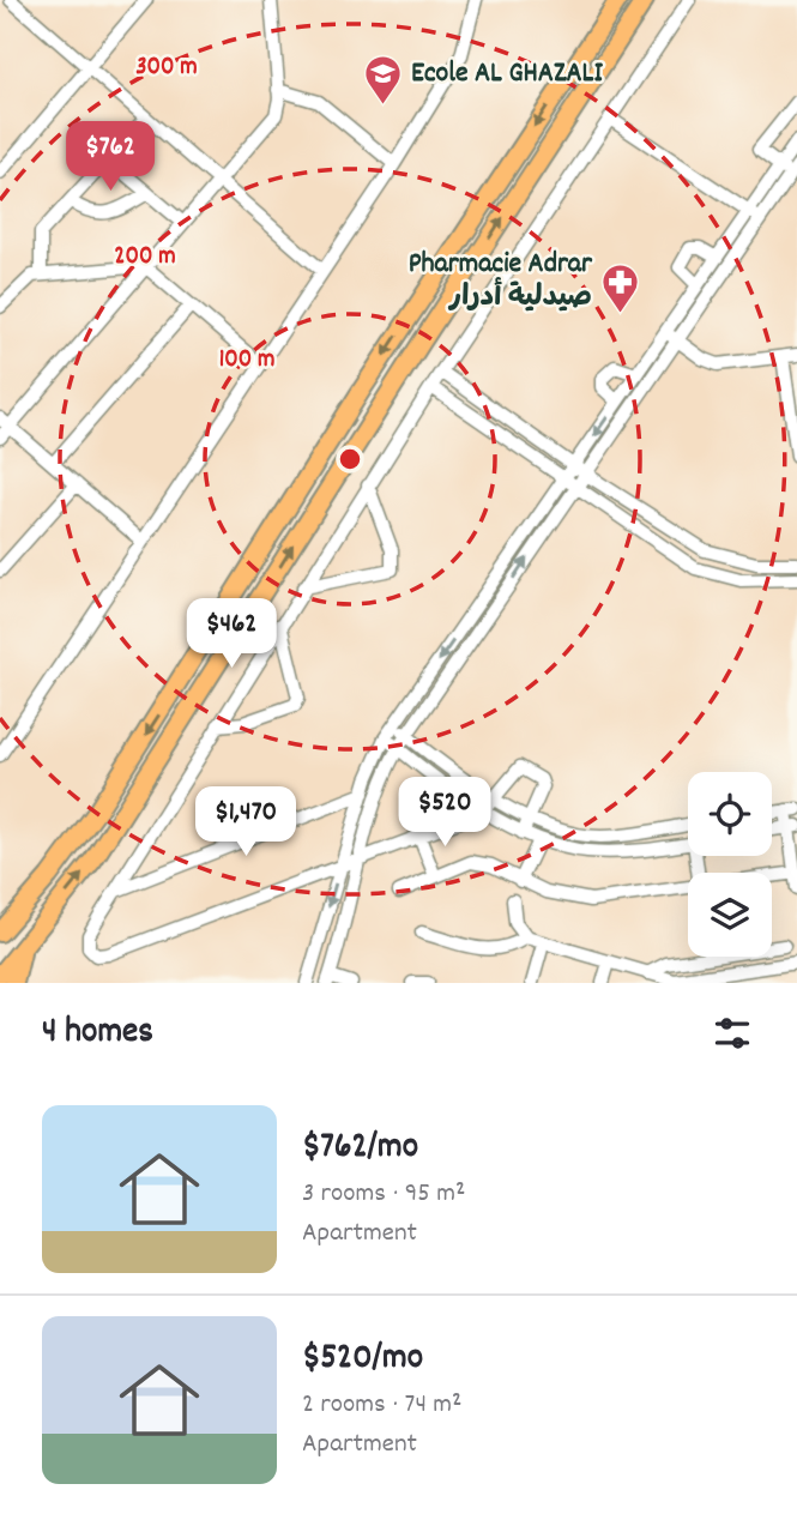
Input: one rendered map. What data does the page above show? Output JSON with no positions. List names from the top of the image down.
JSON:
{
  "places": {
    "school or university": ["Ecole AL GHAZALI"],
    "pharmacy": ["Pharmacie Adrar صيدلية أدرار"]
  },
  "page": {
    "price": [
      "$762",
      "$462",
      "$520",
      "$1,470"
    ],
    "heading": "4 homes",
    "list": [
      {
        "name": "$762/mo",
        "note": "3 rooms · 95 m² · Apartment"
      },
      {
        "name": "$520/mo",
        "note": "2 rooms · 74 m² · Apartment"
      }
    ]
  },
  "rings": ["300 m", "200 m", "100 m"]
}
